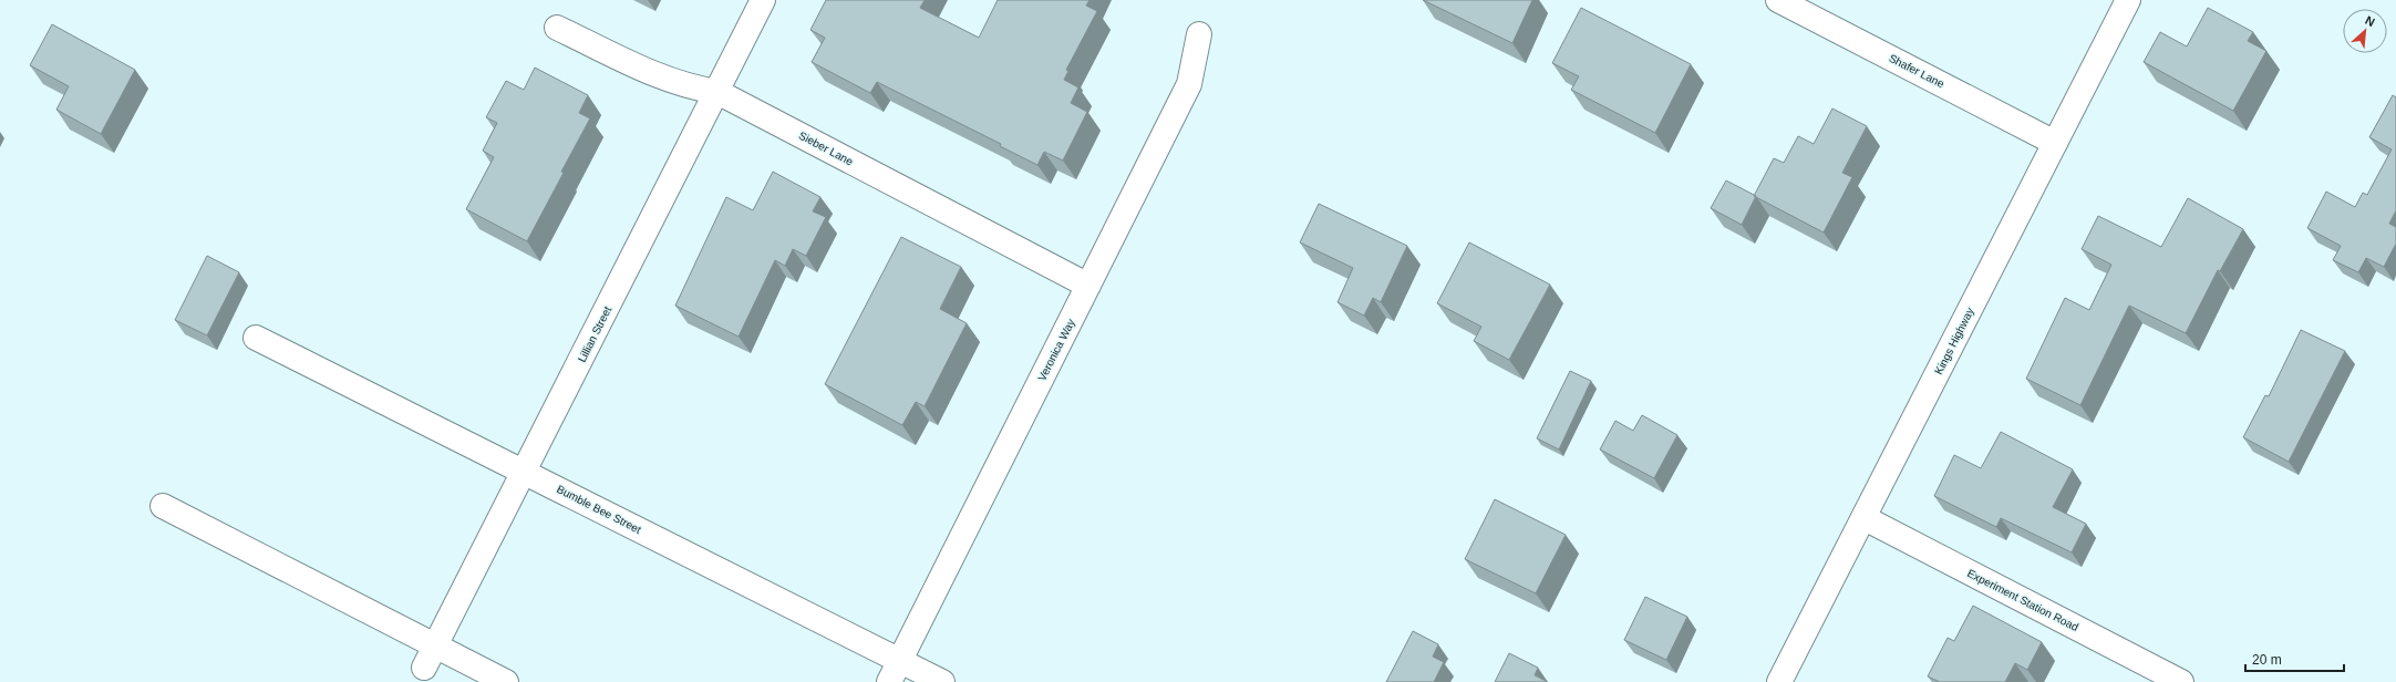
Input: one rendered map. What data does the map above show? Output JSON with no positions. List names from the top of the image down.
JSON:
{
  "streets": {
    "street": [
      "Shafer Lane",
      "Sieber Lane",
      "Lillian Street",
      "Kings Highway",
      "Veronica Way",
      "Bumble Bee Street",
      "Experiment Station Road"
    ]
  },
  "crossings": [
    ["Shafer Lane", "Kings Highway"],
    ["Sieber Lane", "Lillian Street"],
    ["Sieber Lane", "Veronica Way"],
    ["Lillian Street", "Bumble Bee Street"],
    ["Kings Highway", "Experiment Station Road"],
    ["Veronica Way", "Bumble Bee Street"]
  ],
  "scale_bar": "20 m",
  "north": "top right"
}
